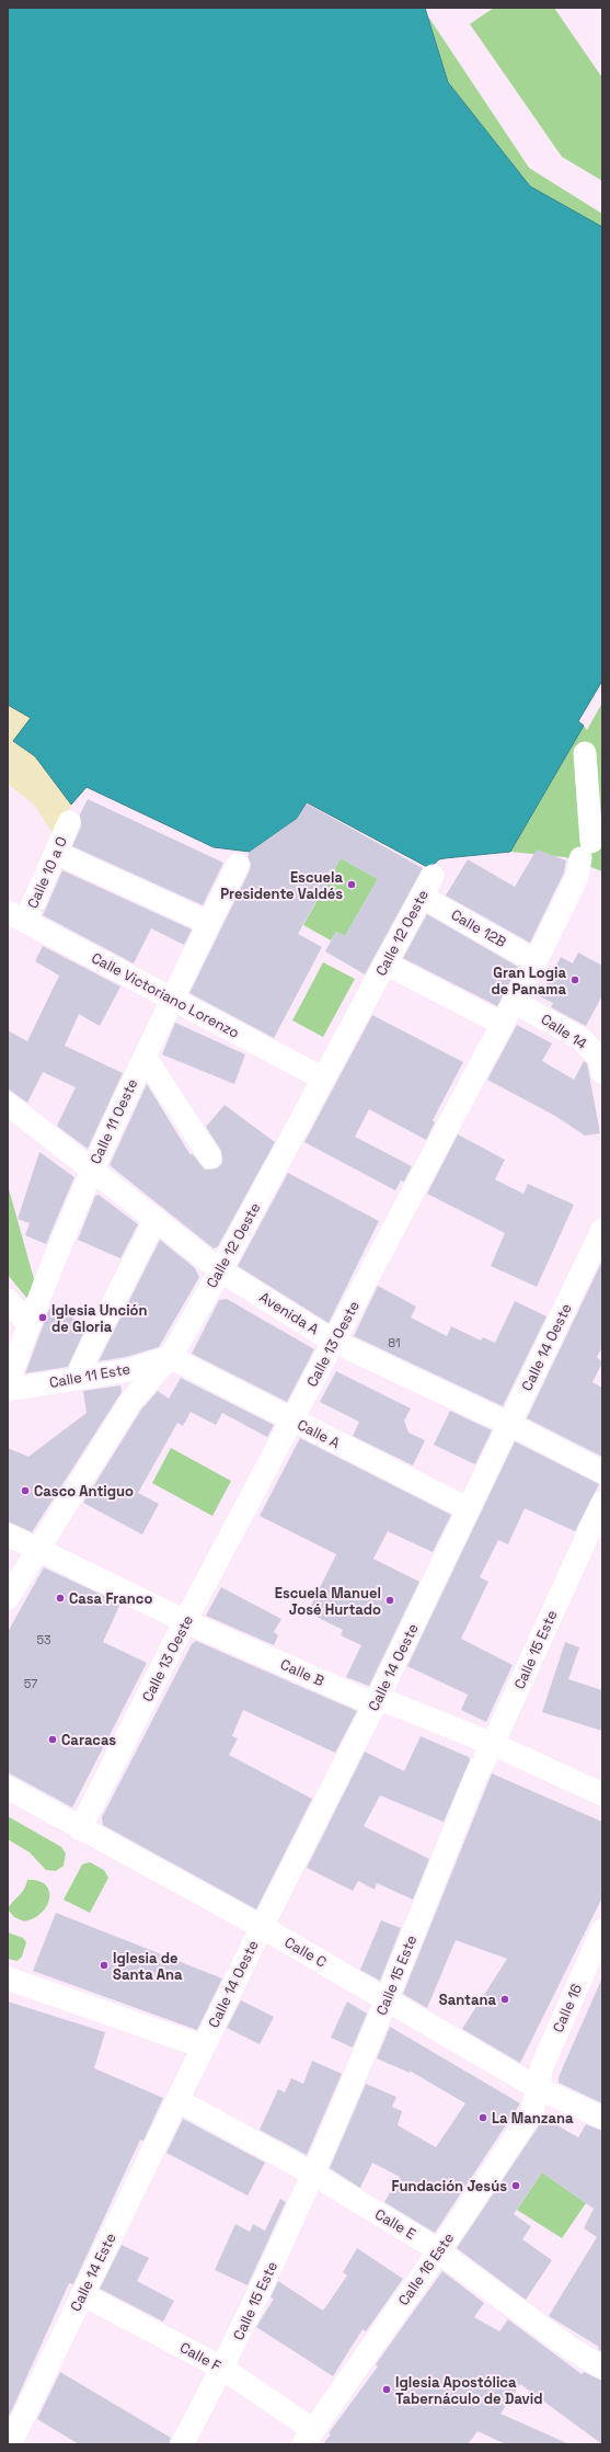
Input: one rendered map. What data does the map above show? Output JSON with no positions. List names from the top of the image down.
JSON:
{
  "streets": {
    "street": [
      "Calle 10 a O",
      "Calle 12B",
      "Calle 12 Oeste",
      "Calle Victoriano Lorenzo",
      "Calle 14",
      "Calle 11 Oeste",
      "Avenida A",
      "Calle 13 Oeste",
      "Calle 14 Oeste",
      "Calle 11 Este",
      "Calle A",
      "Calle 15 Este",
      "Calle B",
      "Calle C",
      "Calle 16",
      "Calle E",
      "Calle 16 Este",
      "Calle 14 Este",
      "Calle F"
    ]
  },
  "crossings": [
    ["Calle 10 a O", "Calle Victoriano Lorenzo"],
    ["Calle 12B", "Calle 12 Oeste"],
    ["Calle 12B", "Calle 13 Oeste"],
    ["Calle 12 Oeste", "Calle Victoriano Lorenzo"],
    ["Calle 12 Oeste", "Avenida A"],
    ["Calle 12 Oeste", "Calle 11 Este"],
    ["Calle 12 Oeste", "Calle A"],
    ["Calle 12 Oeste", "Calle B"],
    ["Calle Victoriano Lorenzo", "Calle 11 Oeste"],
    ["Calle 14", "Calle 13 Oeste"],
    ["Calle 11 Oeste", "Avenida A"],
    ["Avenida A", "Calle 13 Oeste"],
    ["Avenida A", "Calle 14 Oeste"],
    ["Calle 13 Oeste", "Calle A"],
    ["Calle 13 Oeste", "Calle B"],
    ["Calle 13 Oeste", "Calle C"],
    ["Calle 14 Oeste", "Calle A"],
    ["Calle 14 Oeste", "Calle B"],
    ["Calle 14 Oeste", "Calle C"],
    ["Calle 14 Oeste", "Calle E"],
    ["Calle 14 Oeste", "Calle 14 Este"],
    ["Calle 11 Este", "Calle A"],
    ["Calle 15 Este", "Calle B"],
    ["Calle 15 Este", "Calle C"],
    ["Calle 15 Este", "Calle E"],
    ["Calle 15 Este", "Calle F"],
    ["Calle C", "Calle 16"],
    ["Calle C", "Calle 16 Este"],
    ["Calle 16", "Calle 16 Este"],
    ["Calle E", "Calle 16 Este"],
    ["Calle E", "Calle 14 Este"],
    ["Calle 16 Este", "Calle F"],
    ["Calle 14 Este", "Calle F"]
  ],
  "places": [
    "Escuela Presidente Valdés",
    "Gran Logia de Panama",
    "Iglesia Unción de Gloria",
    "Casco Antiguo",
    "Casa Franco",
    "Escuela Manuel José Hurtado",
    "Caracas",
    "Iglesia de Santa Ana",
    "Santana",
    "La Manzana",
    "Fundación Jesús",
    "Iglesia Apostólica Tabernáculo de David"
  ],
  "house_numbers": ["81", "53", "57"]
}
